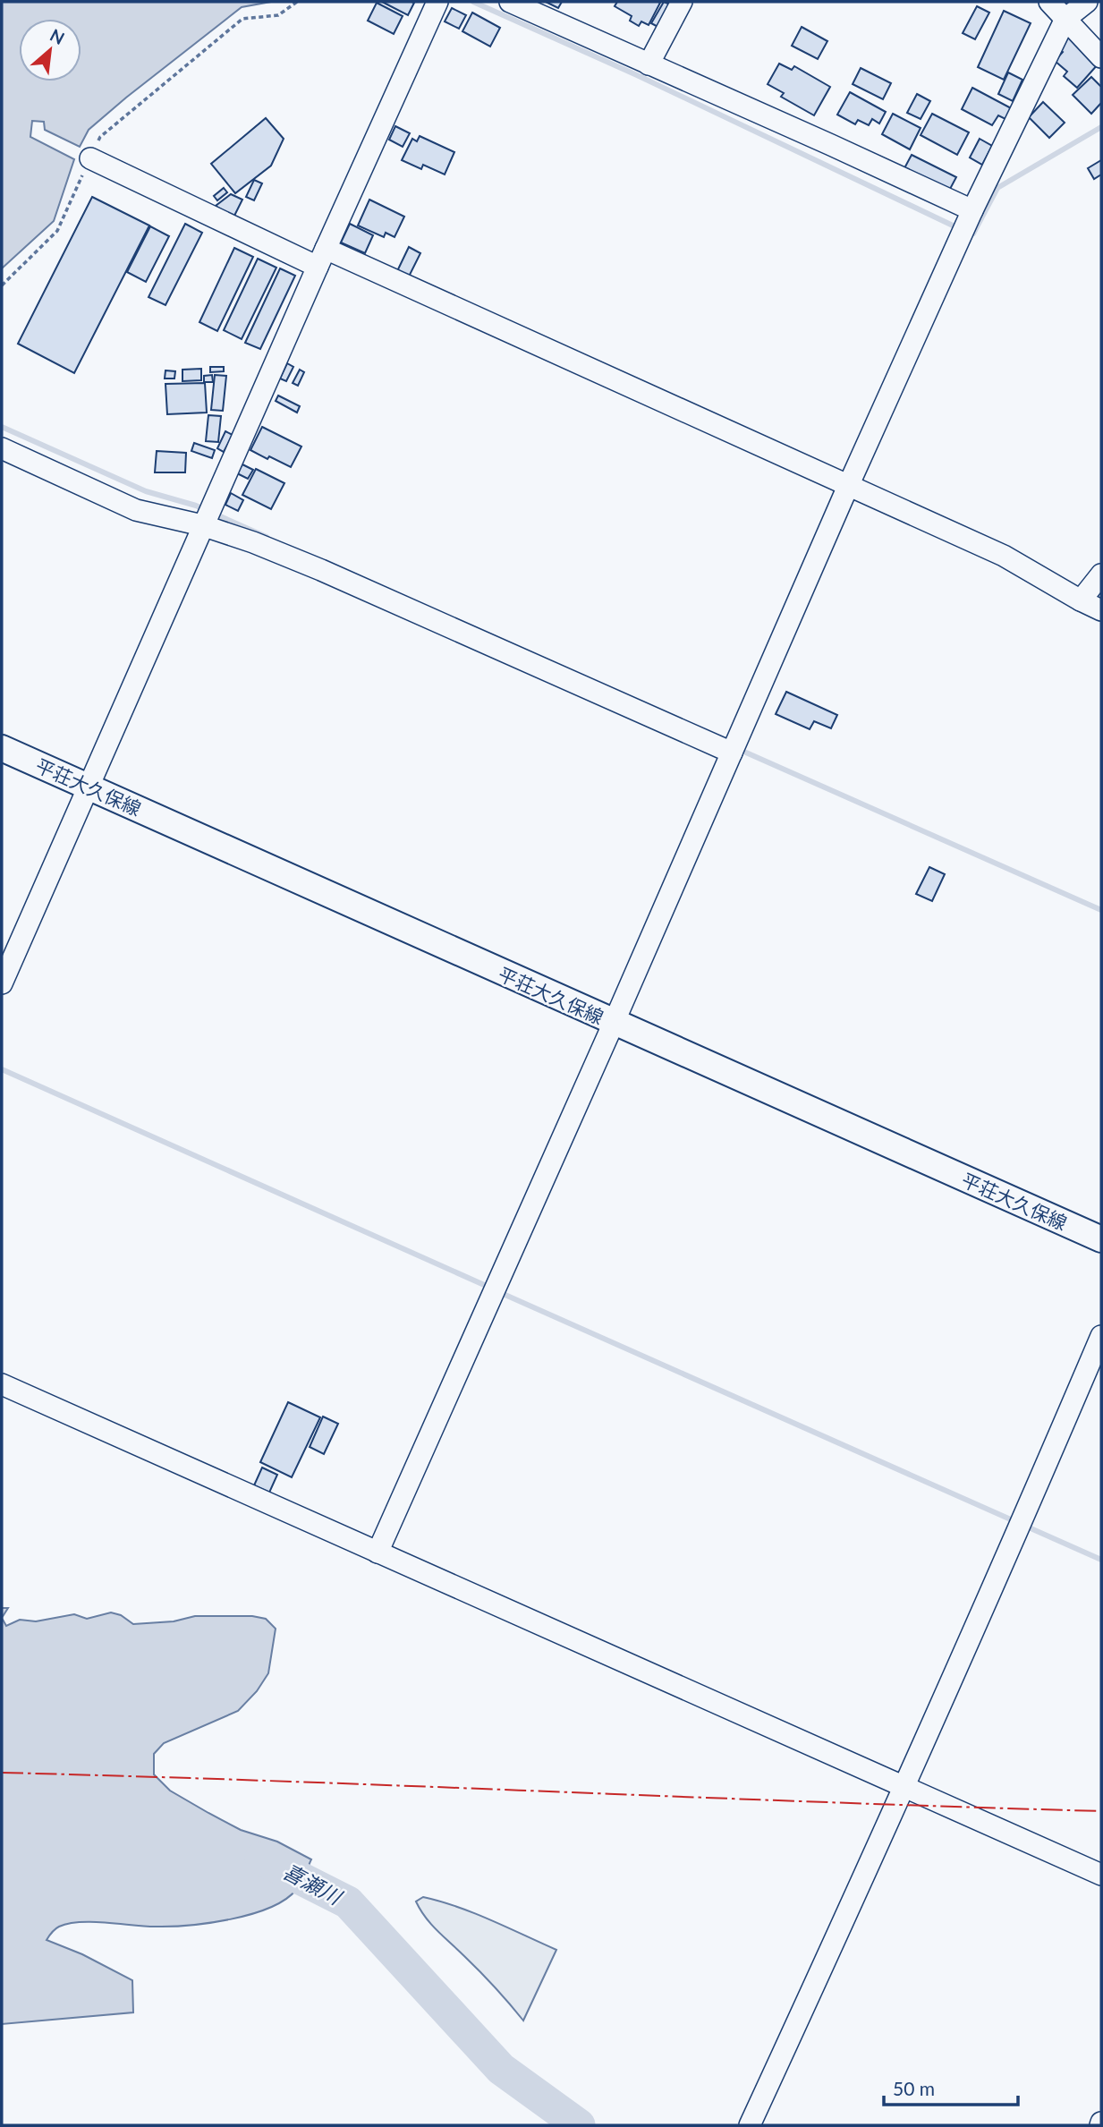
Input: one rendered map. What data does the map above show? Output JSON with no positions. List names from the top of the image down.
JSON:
{
  "streets": {
    "main road": ["平荘大久保線"]
  },
  "water": ["喜瀬川"],
  "scale_bar": "50 m",
  "north": "top right"
}
